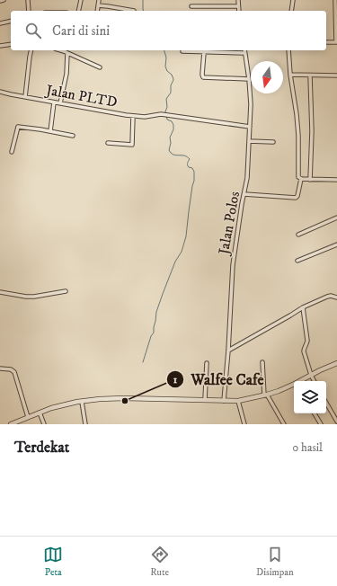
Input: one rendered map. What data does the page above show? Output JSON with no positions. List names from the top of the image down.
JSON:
{
  "streets": {
    "street": ["Jalan PLTD", "Jalan Polos"]
  },
  "crossings": [
    ["Jalan PLTD", "Jalan Polos"]
  ],
  "places": ["Walfee Cafe"],
  "north": "bottom",
  "page": {
    "search": "Cari di sini",
    "heading": ["Terdekat", "0 hasil"],
    "nav": ["Peta", "Rute", "Disimpan"]
  }
}
